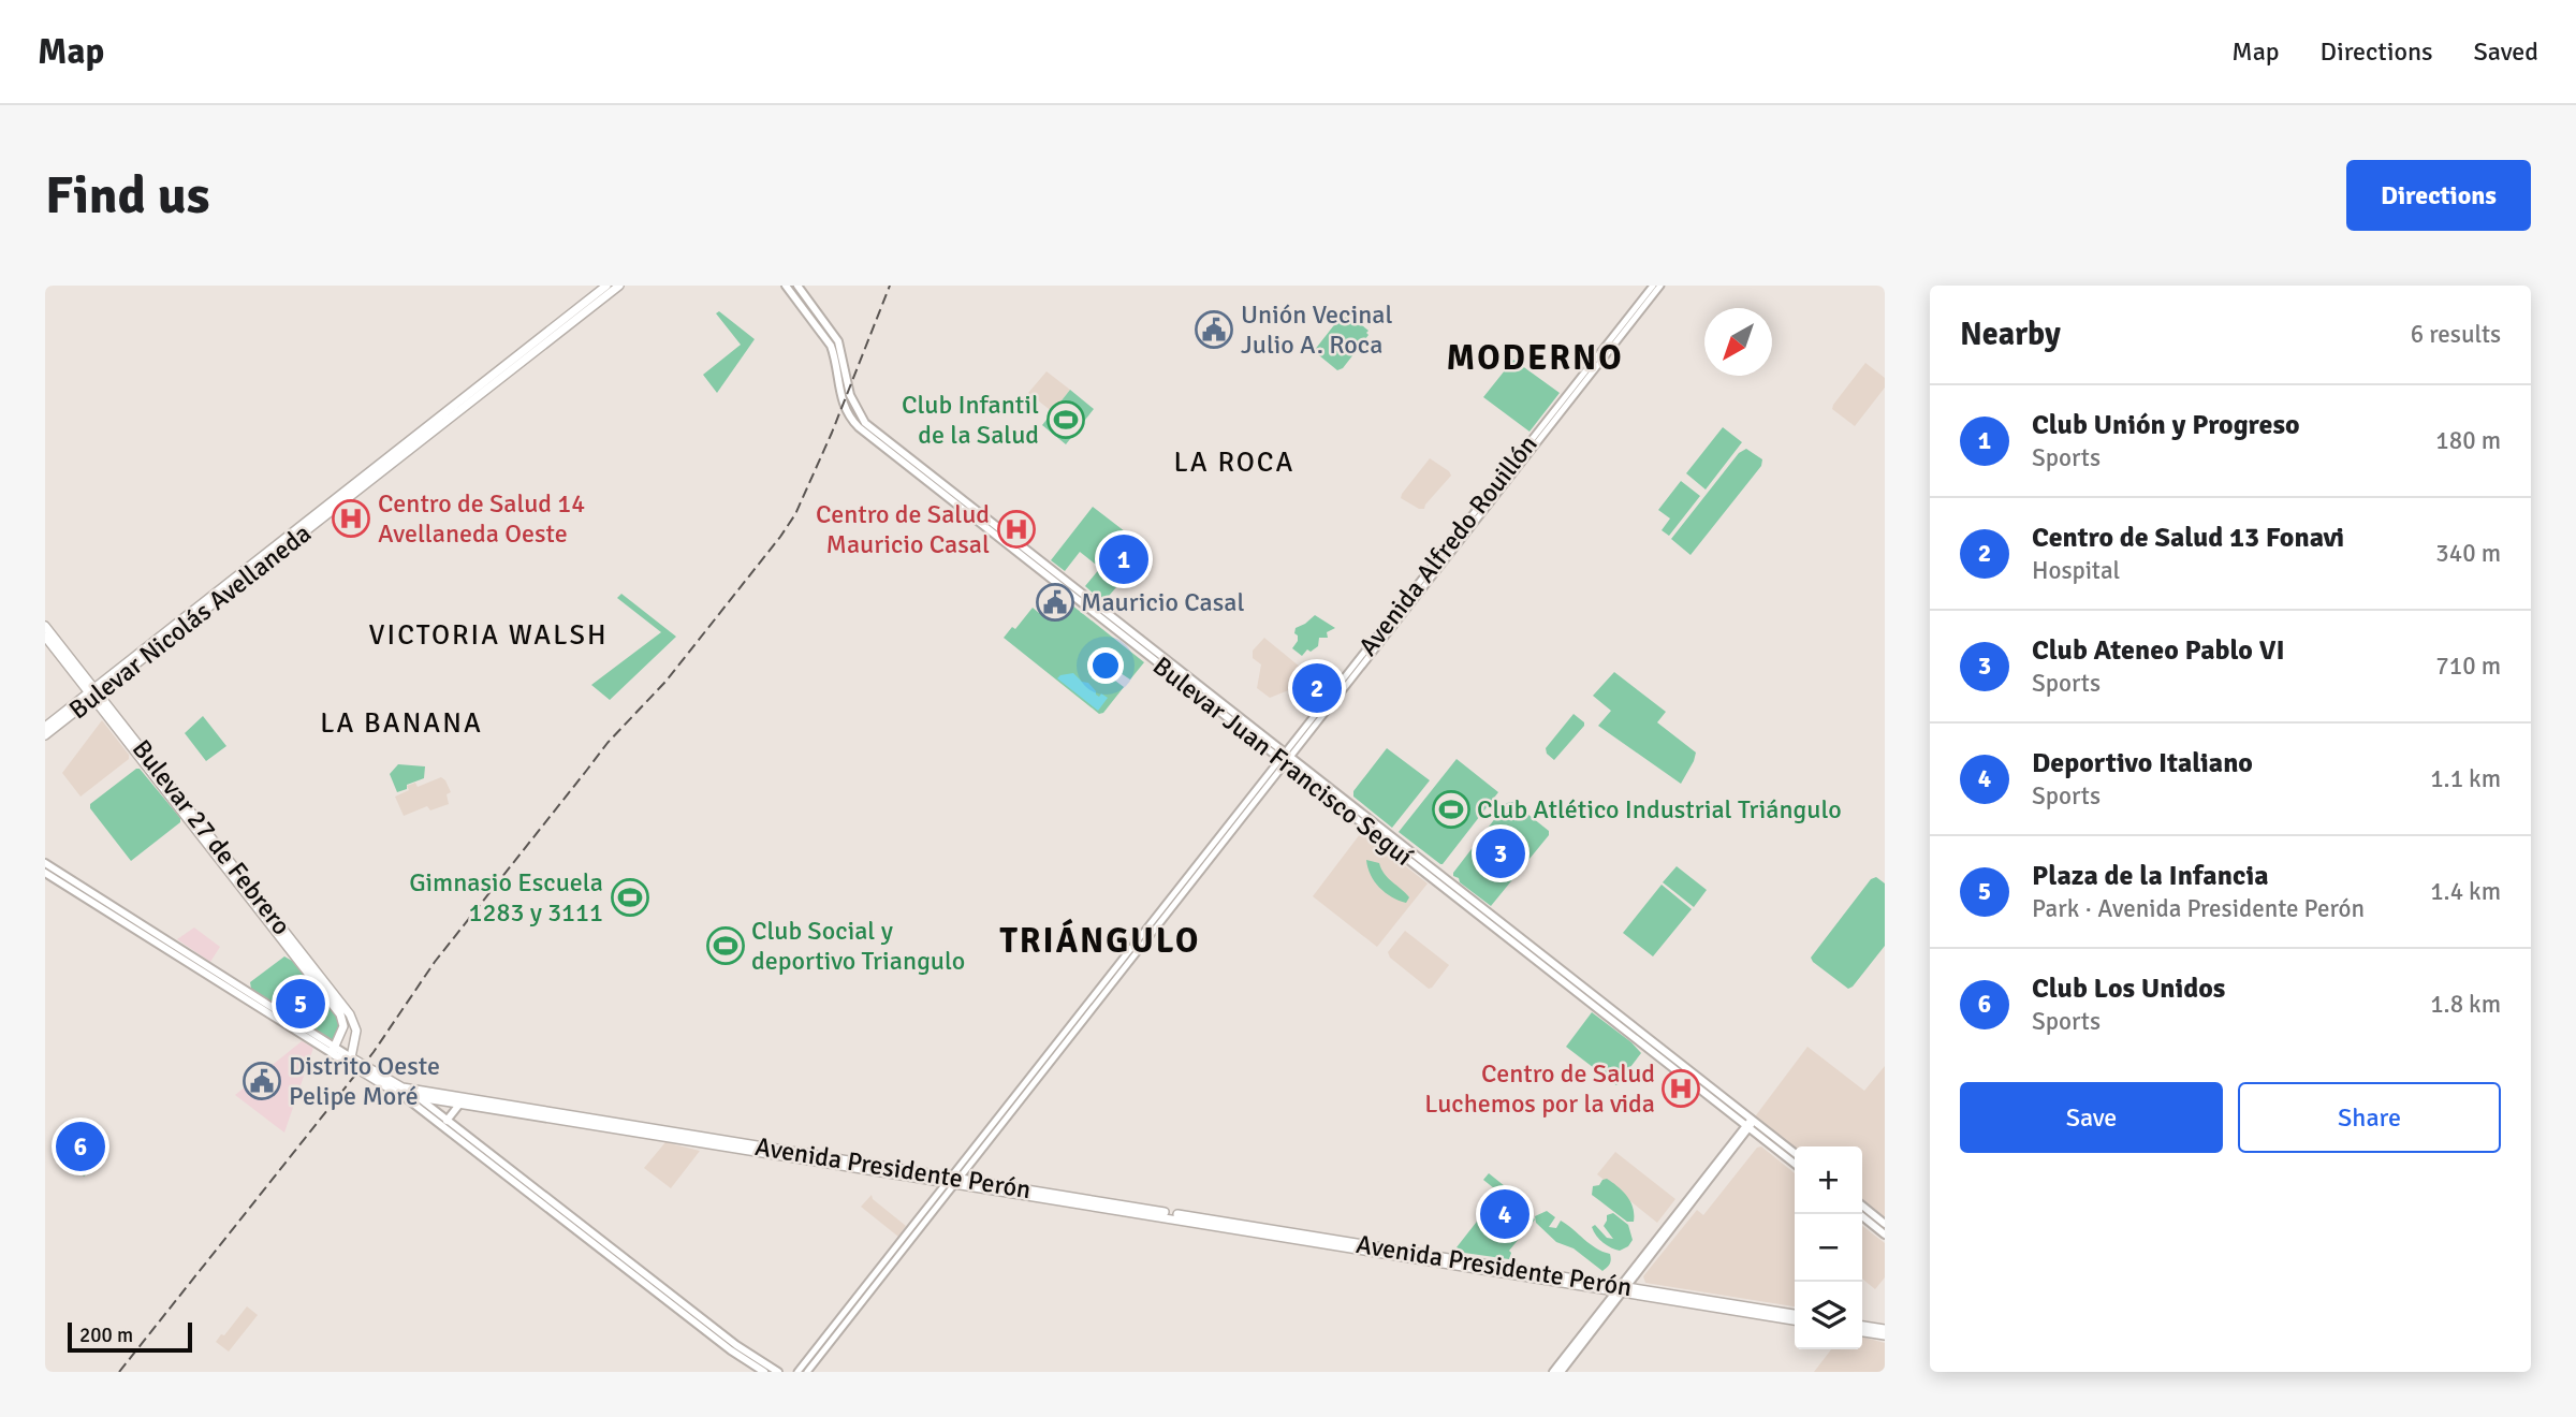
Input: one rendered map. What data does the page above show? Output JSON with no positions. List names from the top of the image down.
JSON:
{
  "streets": {
    "main road": [
      "Bulevar Nicolás Avellaneda",
      "Bulevar Juan Francisco Seguí",
      "Bulevar 27 de Febrero",
      "Avenida Presidente Perón"
    ],
    "street": ["Avenida Alfredo Rouillón"]
  },
  "crossings": [
    ["Avenida Alfredo Rouillón", "Bulevar Juan Francisco Seguí"],
    ["Avenida Alfredo Rouillón", "Avenida Presidente Perón"],
    ["Bulevar Nicolás Avellaneda", "Bulevar 27 de Febrero"],
    ["Bulevar 27 de Febrero", "Avenida Presidente Perón"]
  ],
  "districts": [
    "MODERNO",
    "LA ROCA",
    "VICTORIA WALSH",
    "LA BANANA",
    "TRIÁNGULO"
  ],
  "places": {
    "public building": ["Unión Vecinal Julio A. Roca", "Mauricio Casal", "Distrito Oeste Pelipe Moré"],
    "sports": [
      "Club Infantil de la Salud",
      "Club Atlético Industrial Triángulo",
      "Gimnasio Escuela 1283 y 3111",
      "Club Social y deportivo Triangulo"
    ],
    "hospital": ["Centro de Salud 14 Avellaneda Oeste", "Centro de Salud Mauricio Casal", "Centro de Salud Luchemos por la vida"]
  },
  "scale_bar": "200 m",
  "north": "bottom left",
  "page": {
    "header": "Map",
    "nav": ["Map", "Directions", "Saved"],
    "buttons": [
      "Directions",
      ["Save", "Share"]
    ],
    "title": "Find us",
    "heading": ["Nearby", "6 results"],
    "list": [
      {
        "mark": "1",
        "name": "Club Unión y Progreso",
        "note": "Sports",
        "value": "180 m"
      },
      {
        "mark": "2",
        "name": "Centro de Salud 13 Fonavi",
        "note": "Hospital",
        "value": "340 m"
      },
      {
        "mark": "3",
        "name": "Club Ateneo Pablo VI",
        "note": "Sports",
        "value": "710 m"
      },
      {
        "mark": "4",
        "name": "Deportivo Italiano",
        "note": "Sports",
        "value": "1.1 km"
      },
      {
        "mark": "5",
        "name": "Plaza de la Infancia",
        "note": "Park · Avenida Presidente Perón",
        "value": "1.4 km"
      },
      {
        "mark": "6",
        "name": "Club Los Unidos",
        "note": "Sports",
        "value": "1.8 km"
      }
    ],
    "pins": [
      "1",
      "2",
      "3",
      "5",
      "6",
      "4"
    ],
    "map_buttons": ["+", "−"],
    "scale": "200 m"
  }
}
